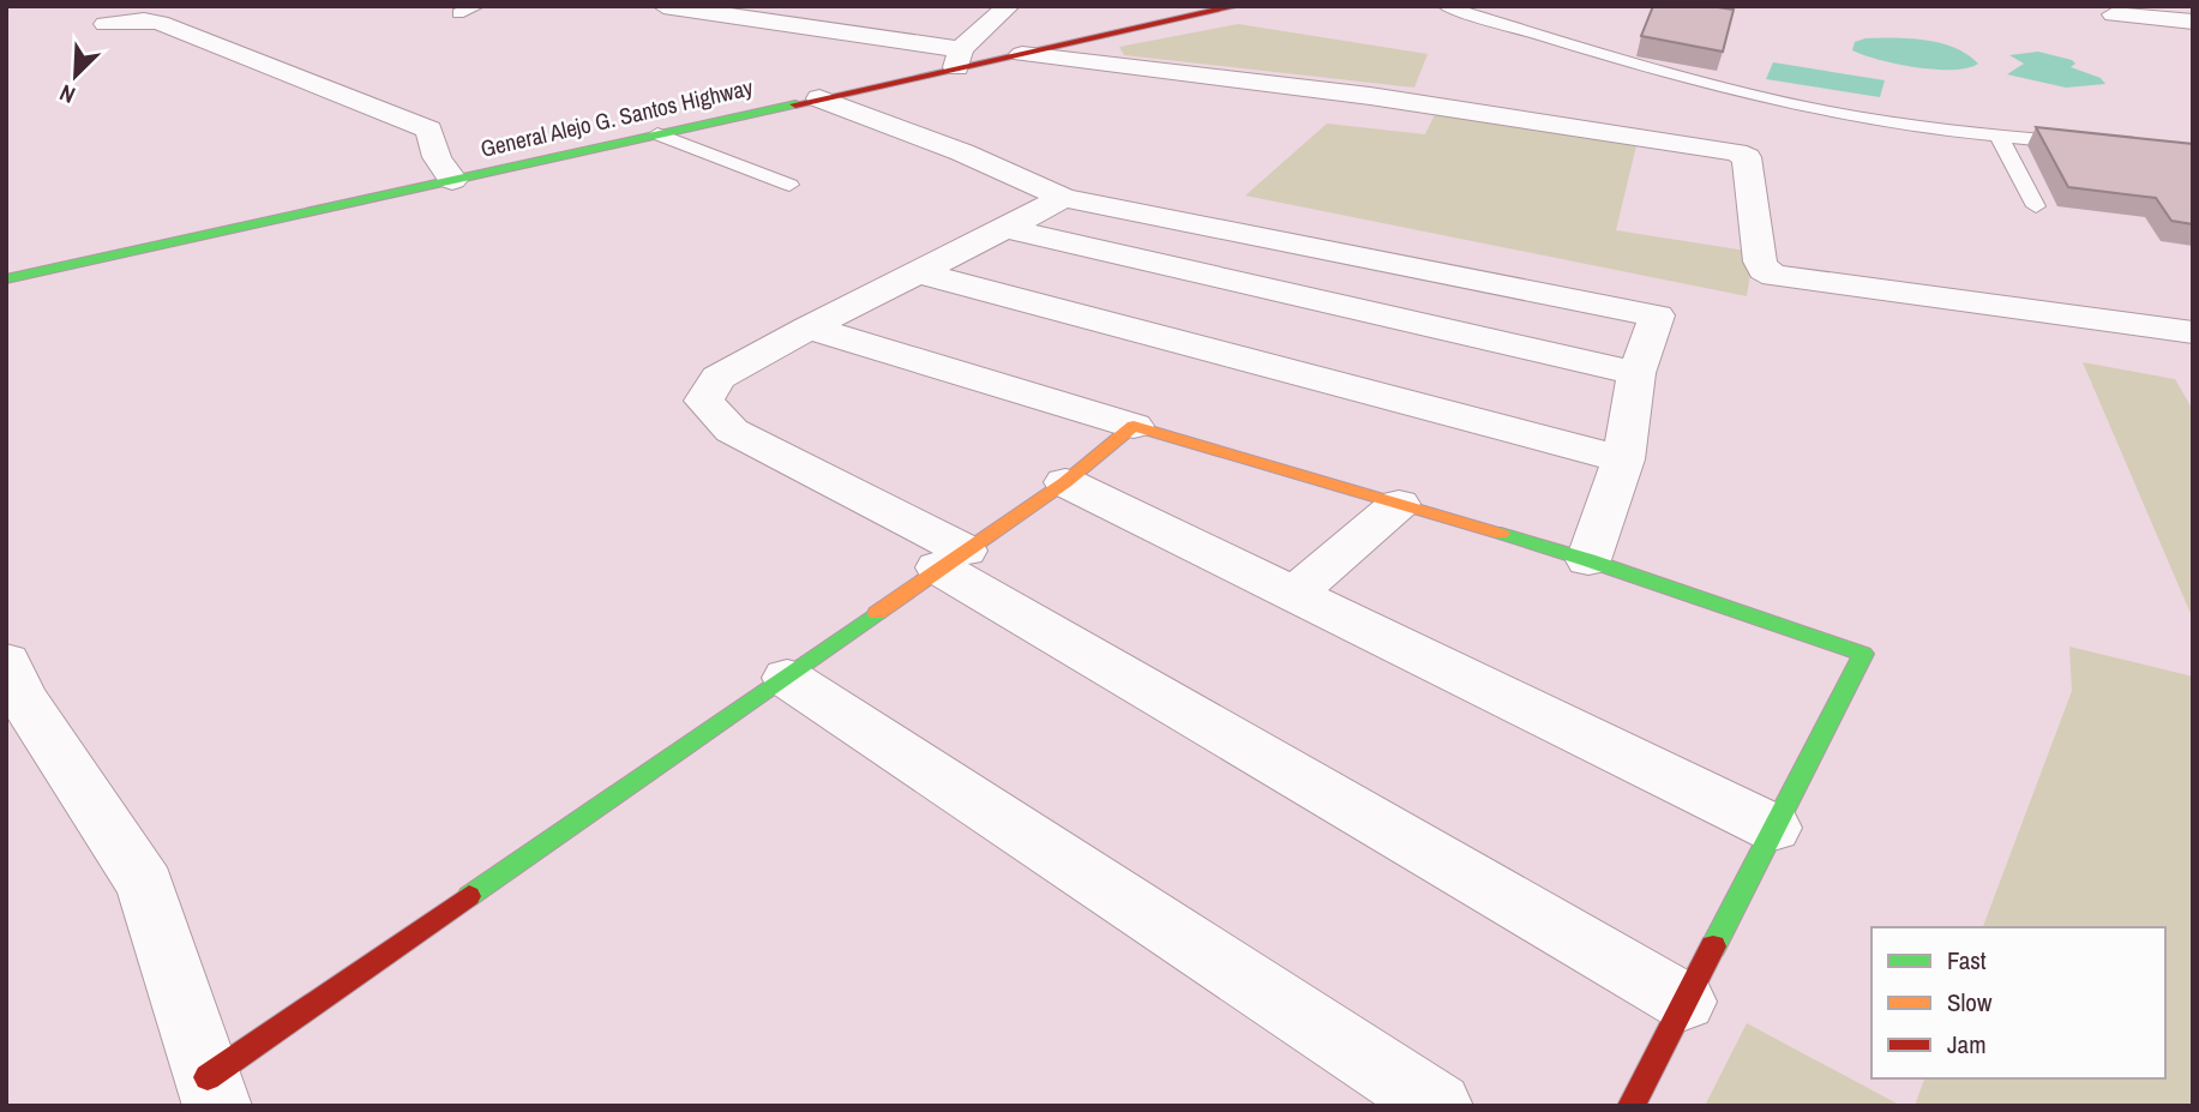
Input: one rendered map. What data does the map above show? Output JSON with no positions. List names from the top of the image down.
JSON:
{
  "streets": {
    "street": ["General Alejo G. Santos Highway"]
  },
  "legend": ["Fast", "Slow", "Jam"],
  "north": "bottom left"
}
